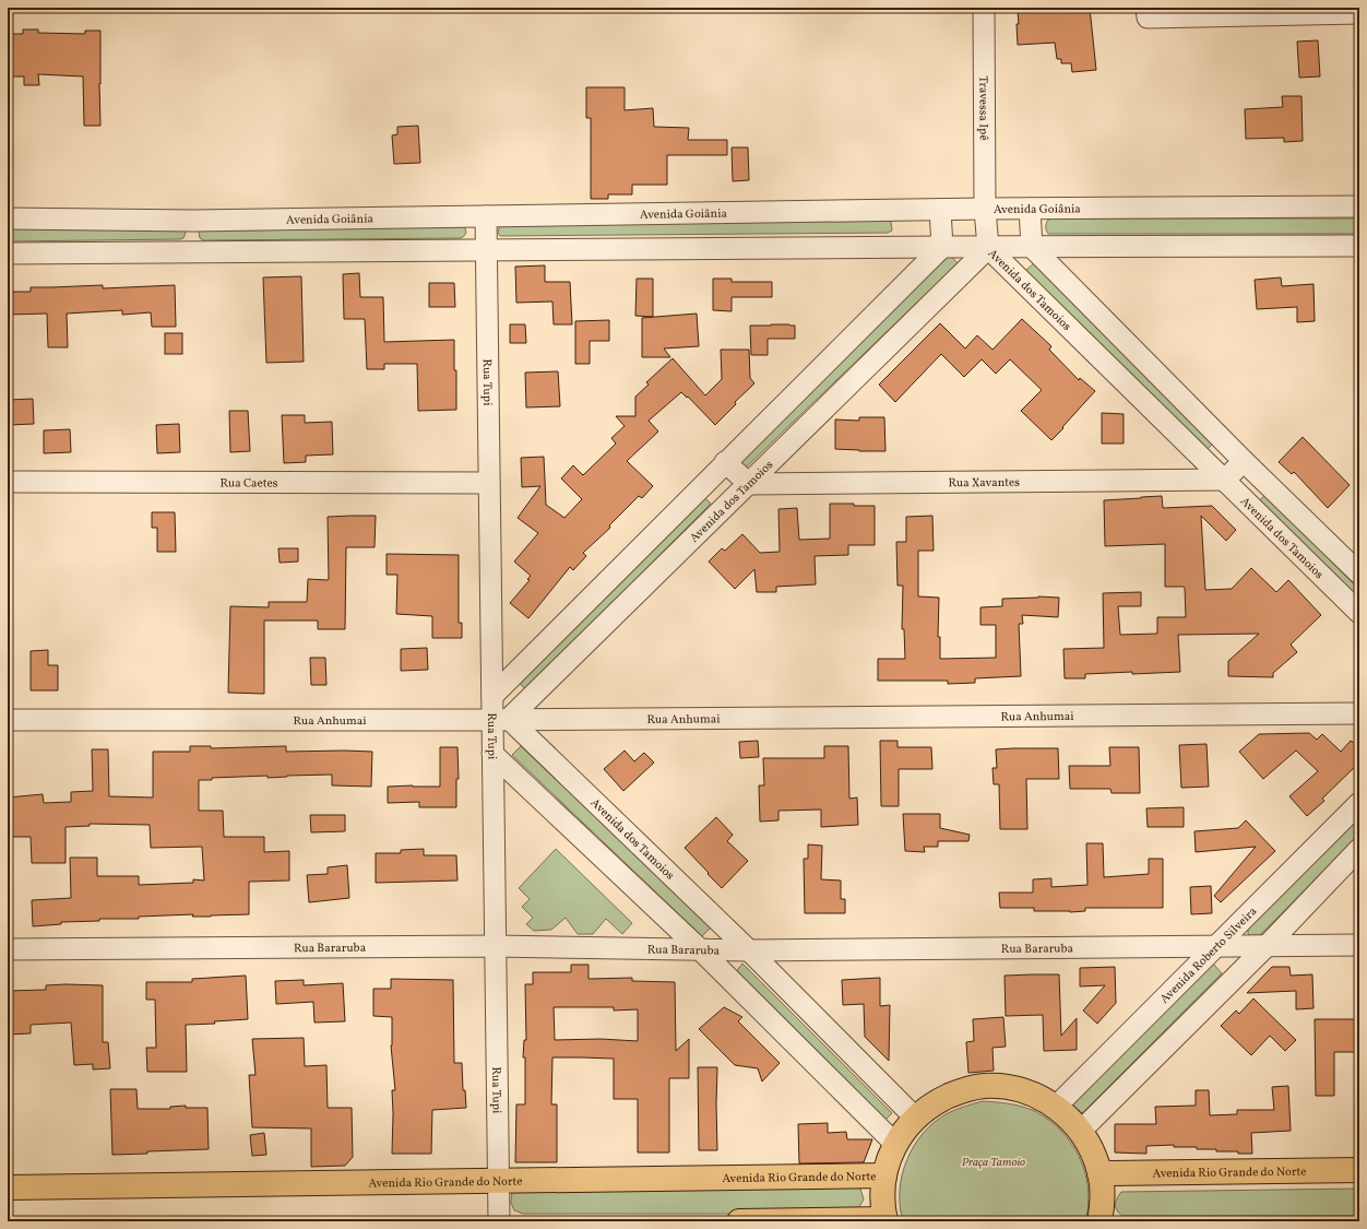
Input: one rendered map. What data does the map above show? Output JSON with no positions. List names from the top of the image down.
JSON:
{
  "streets": {
    "main road": ["Avenida Rio Grande do Norte"],
    "street": [
      "Travessa Ipê",
      "Avenida Goiânia",
      "Avenida dos Tamoios",
      "Rua Tupi",
      "Rua Xavantes",
      "Rua Caetes",
      "Rua Anhumai",
      "Rua Bararuba",
      "Avenida Roberto Silveira"
    ]
  },
  "crossings": [
    ["Travessa Ipê", "Avenida Goiânia"],
    ["Travessa Ipê", "Avenida dos Tamoios"],
    ["Avenida Goiânia", "Rua Tupi"],
    ["Avenida dos Tamoios", "Rua Tupi"],
    ["Avenida dos Tamoios", "Rua Xavantes"],
    ["Avenida dos Tamoios", "Rua Anhumai"],
    ["Avenida dos Tamoios", "Rua Bararuba"],
    ["Rua Tupi", "Rua Caetes"],
    ["Rua Tupi", "Rua Anhumai"],
    ["Rua Tupi", "Rua Bararuba"],
    ["Rua Tupi", "Avenida Rio Grande do Norte"],
    ["Rua Bararuba", "Avenida Roberto Silveira"]
  ],
  "parks": ["Praça Tamoio"]
}
